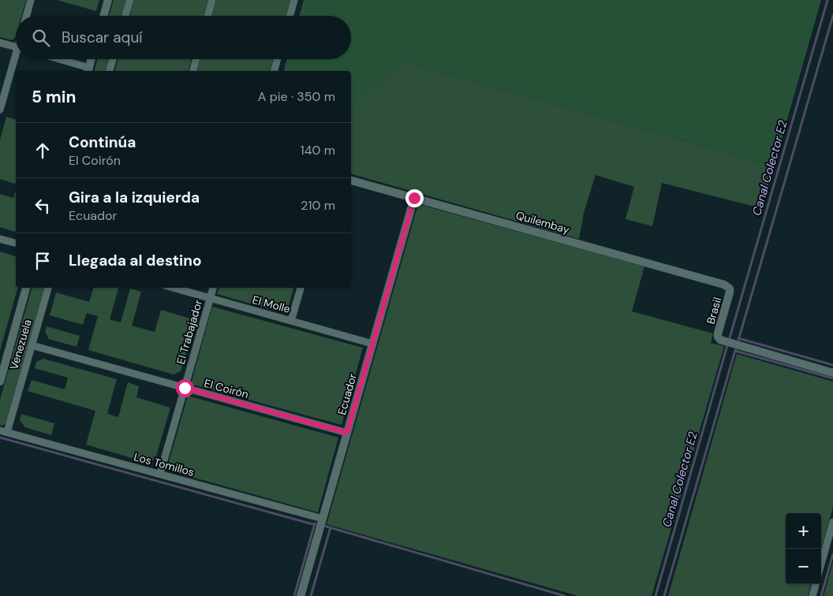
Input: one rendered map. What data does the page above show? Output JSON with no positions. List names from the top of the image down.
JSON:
{
  "streets": {
    "street": [
      "Quilembay",
      "El Molle",
      "Brasil",
      "El Trabajador",
      "Venezuela",
      "El Coirón",
      "Ecuador",
      "Los Tomillos"
    ]
  },
  "crossings": [
    ["Quilembay", "Brasil"],
    ["Quilembay", "Ecuador"],
    ["El Molle", "El Trabajador"],
    ["El Molle", "Ecuador"],
    ["El Trabajador", "El Coirón"],
    ["El Trabajador", "Los Tomillos"],
    ["Venezuela", "El Coirón"],
    ["Venezuela", "Los Tomillos"],
    ["El Coirón", "Ecuador"],
    ["Ecuador", "Los Tomillos"]
  ],
  "water": ["Canal Colector E2"],
  "page": {
    "search": "Buscar aquí",
    "heading": ["5 min", "A pie · 350 m"],
    "list": [
      ["Continúa", "El Coirón", "140 m"],
      ["Gira a la izquierda", "Ecuador", "210 m"],
      "Llegada al destino"
    ],
    "map_buttons": ["+", "−"]
  }
}
